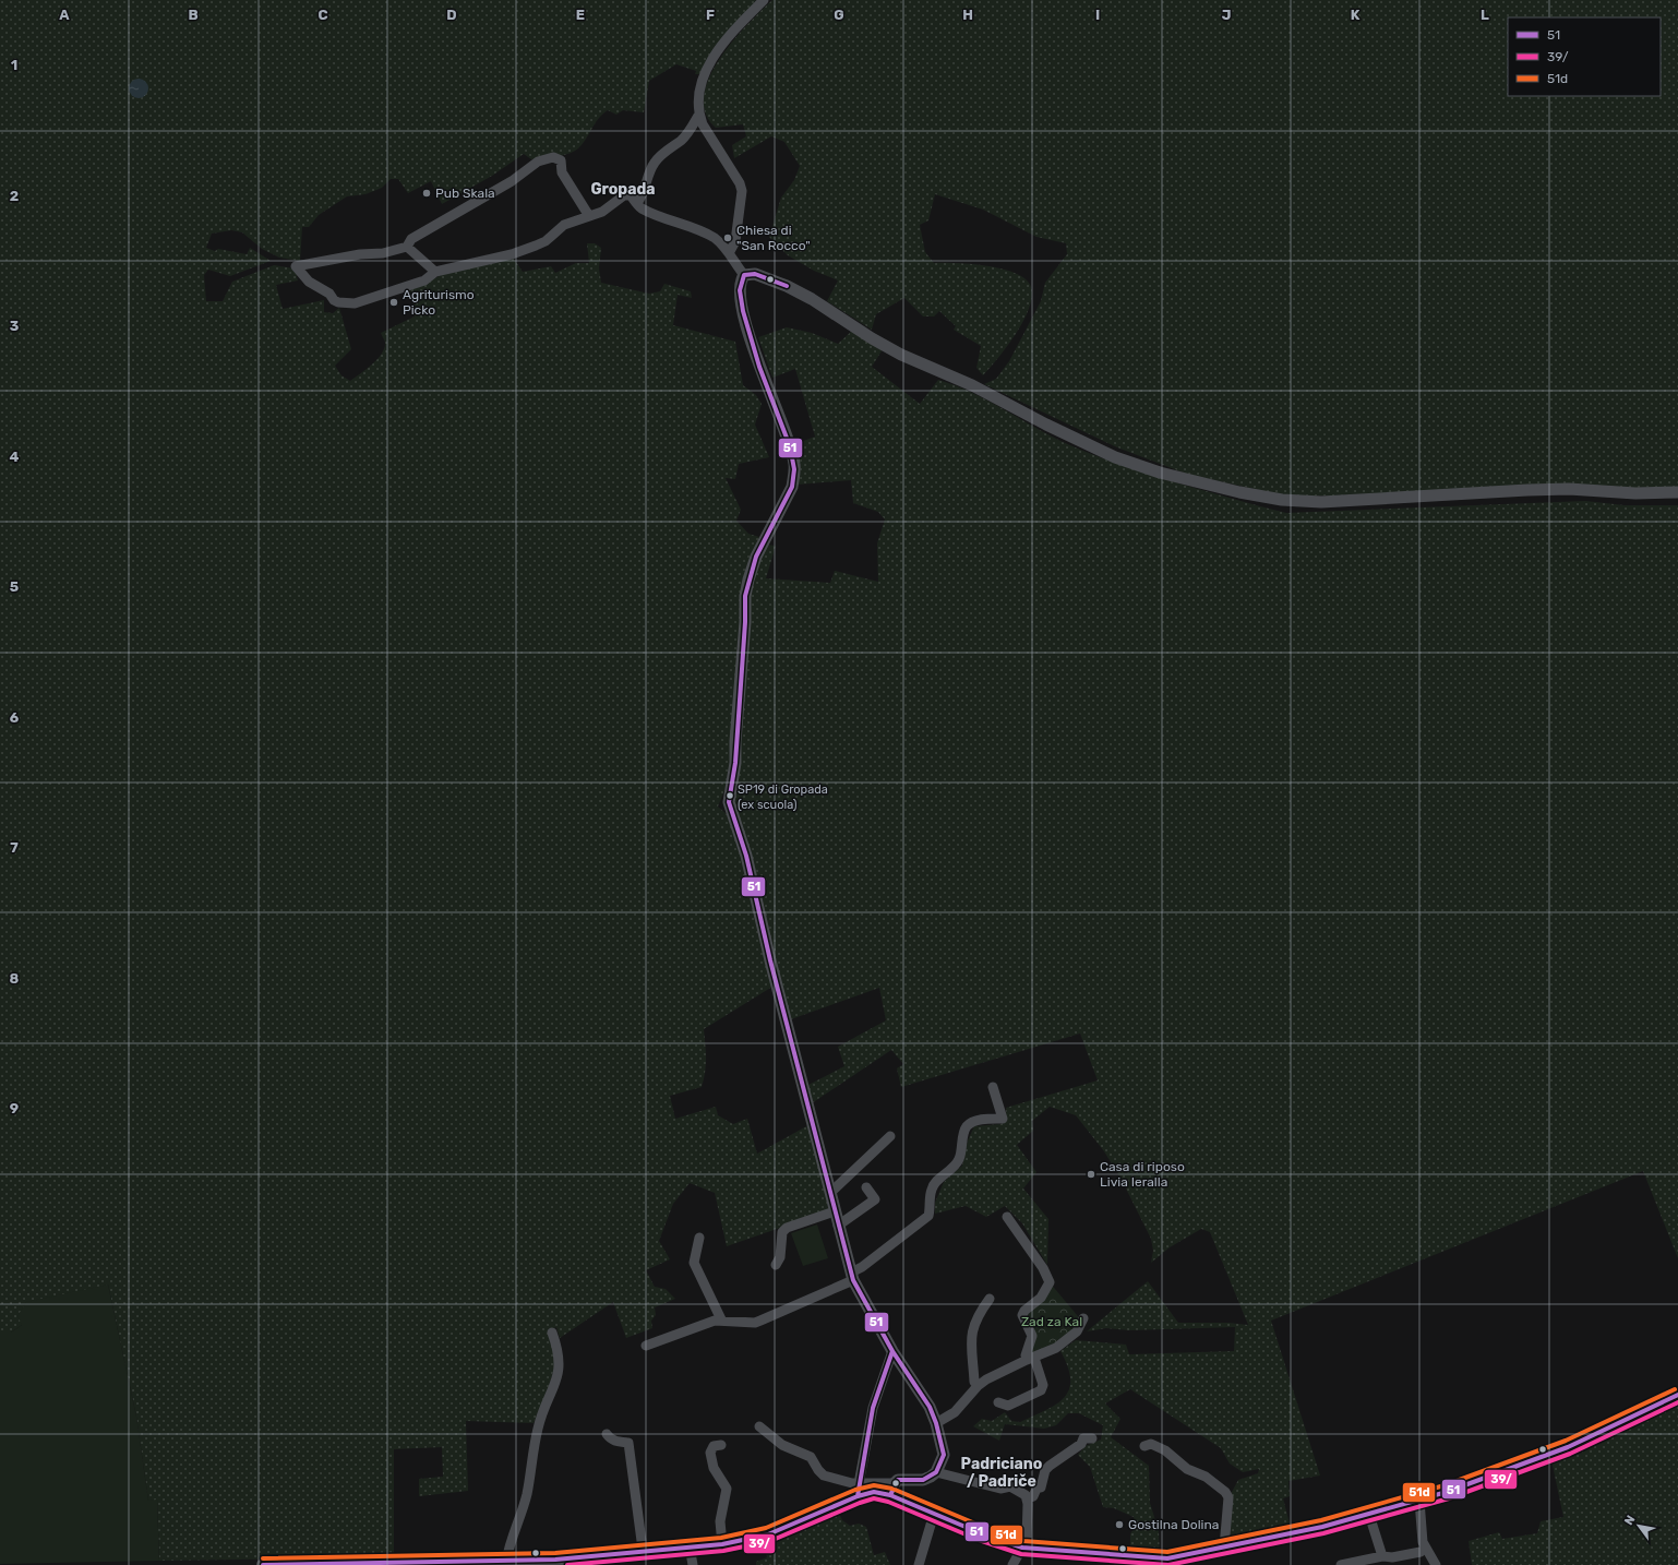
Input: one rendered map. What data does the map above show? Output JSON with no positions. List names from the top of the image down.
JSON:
{
  "districts": ["Gropada", "Padriciano / Padriče"],
  "parks": ["Zad za Kal"],
  "places": [
    "Pub Skala",
    "Chiesa di \"San Rocco\"",
    "Agriturismo Picko",
    "SP19 di Gropada (ex scuola)",
    "Casa di riposo Livia Ieralla",
    "Gostilna Dolina"
  ],
  "lines": ["transit line 51", "transit line 51d", "transit line 39/"],
  "legend": ["51", "39/", "51d"],
  "north": "top left",
  "grid": {
    "columns": [
      "A",
      "B",
      "C",
      "D",
      "E",
      "F",
      "G",
      "H",
      "I",
      "J",
      "K",
      "L"
    ],
    "rows": [
      "1",
      "2",
      "3",
      "4",
      "5",
      "6",
      "7",
      "8",
      "9"
    ]
  }
}
